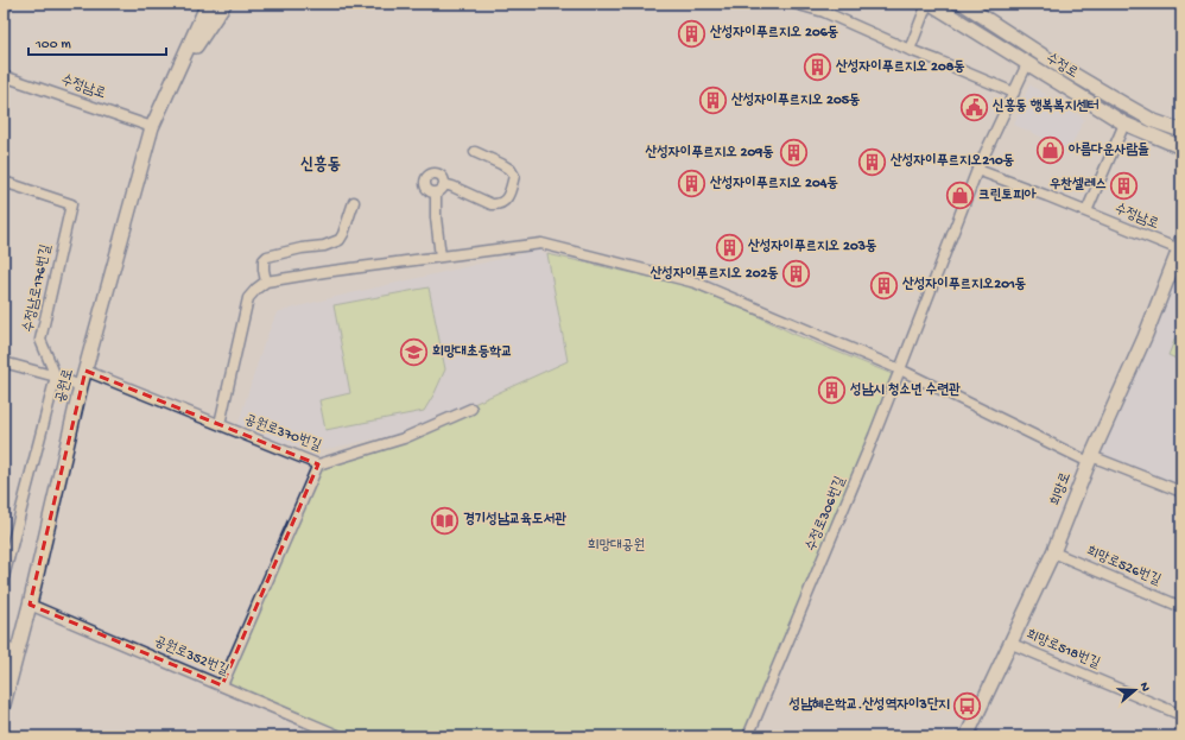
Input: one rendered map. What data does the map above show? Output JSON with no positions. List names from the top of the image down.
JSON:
{
  "streets": {
    "main road": ["수정로", "공원로", "희망로"],
    "street": [
      "수정남로",
      "수정남로176번길",
      "공원로370번길",
      "수정로306번길",
      "희망로526번길",
      "희망로518번길",
      "공원로352번길"
    ]
  },
  "crossings": [
    ["수정로", "수정로306번길"],
    ["수정남로", "공원로"],
    ["수정남로", "희망로"],
    ["수정남로", "수정로306번길"],
    ["공원로", "공원로370번길"],
    ["공원로", "공원로352번길"],
    ["희망로", "희망로526번길"],
    ["희망로", "희망로518번길"]
  ],
  "districts": ["신흥동"],
  "parks": ["희망대공원"],
  "places": {
    "building": [
      "산성자이푸르지오 206동",
      "산성자이푸르지오 208동",
      "산성자이푸르지오 205동",
      "산성자이푸르지오 209동",
      "산성자이푸르지오210동",
      "산성자이푸르지오 204동",
      "우찬셀레스",
      "산성자이푸르지오 203동",
      "산성자이푸르지오 202동",
      "산성자이푸르지오201동",
      "성남시 청소년 수련관"
    ],
    "public building": ["신흥동 행복복지센터"],
    "shop": ["아름다운사람들", "크린토피아"],
    "school or university": ["희망대초등학교"],
    "library": ["경기성남교육도서관"],
    "bus stop": ["성남혜은학교.산성역자이3단지"]
  },
  "scale_bar": "100 m",
  "north": "right"
}
